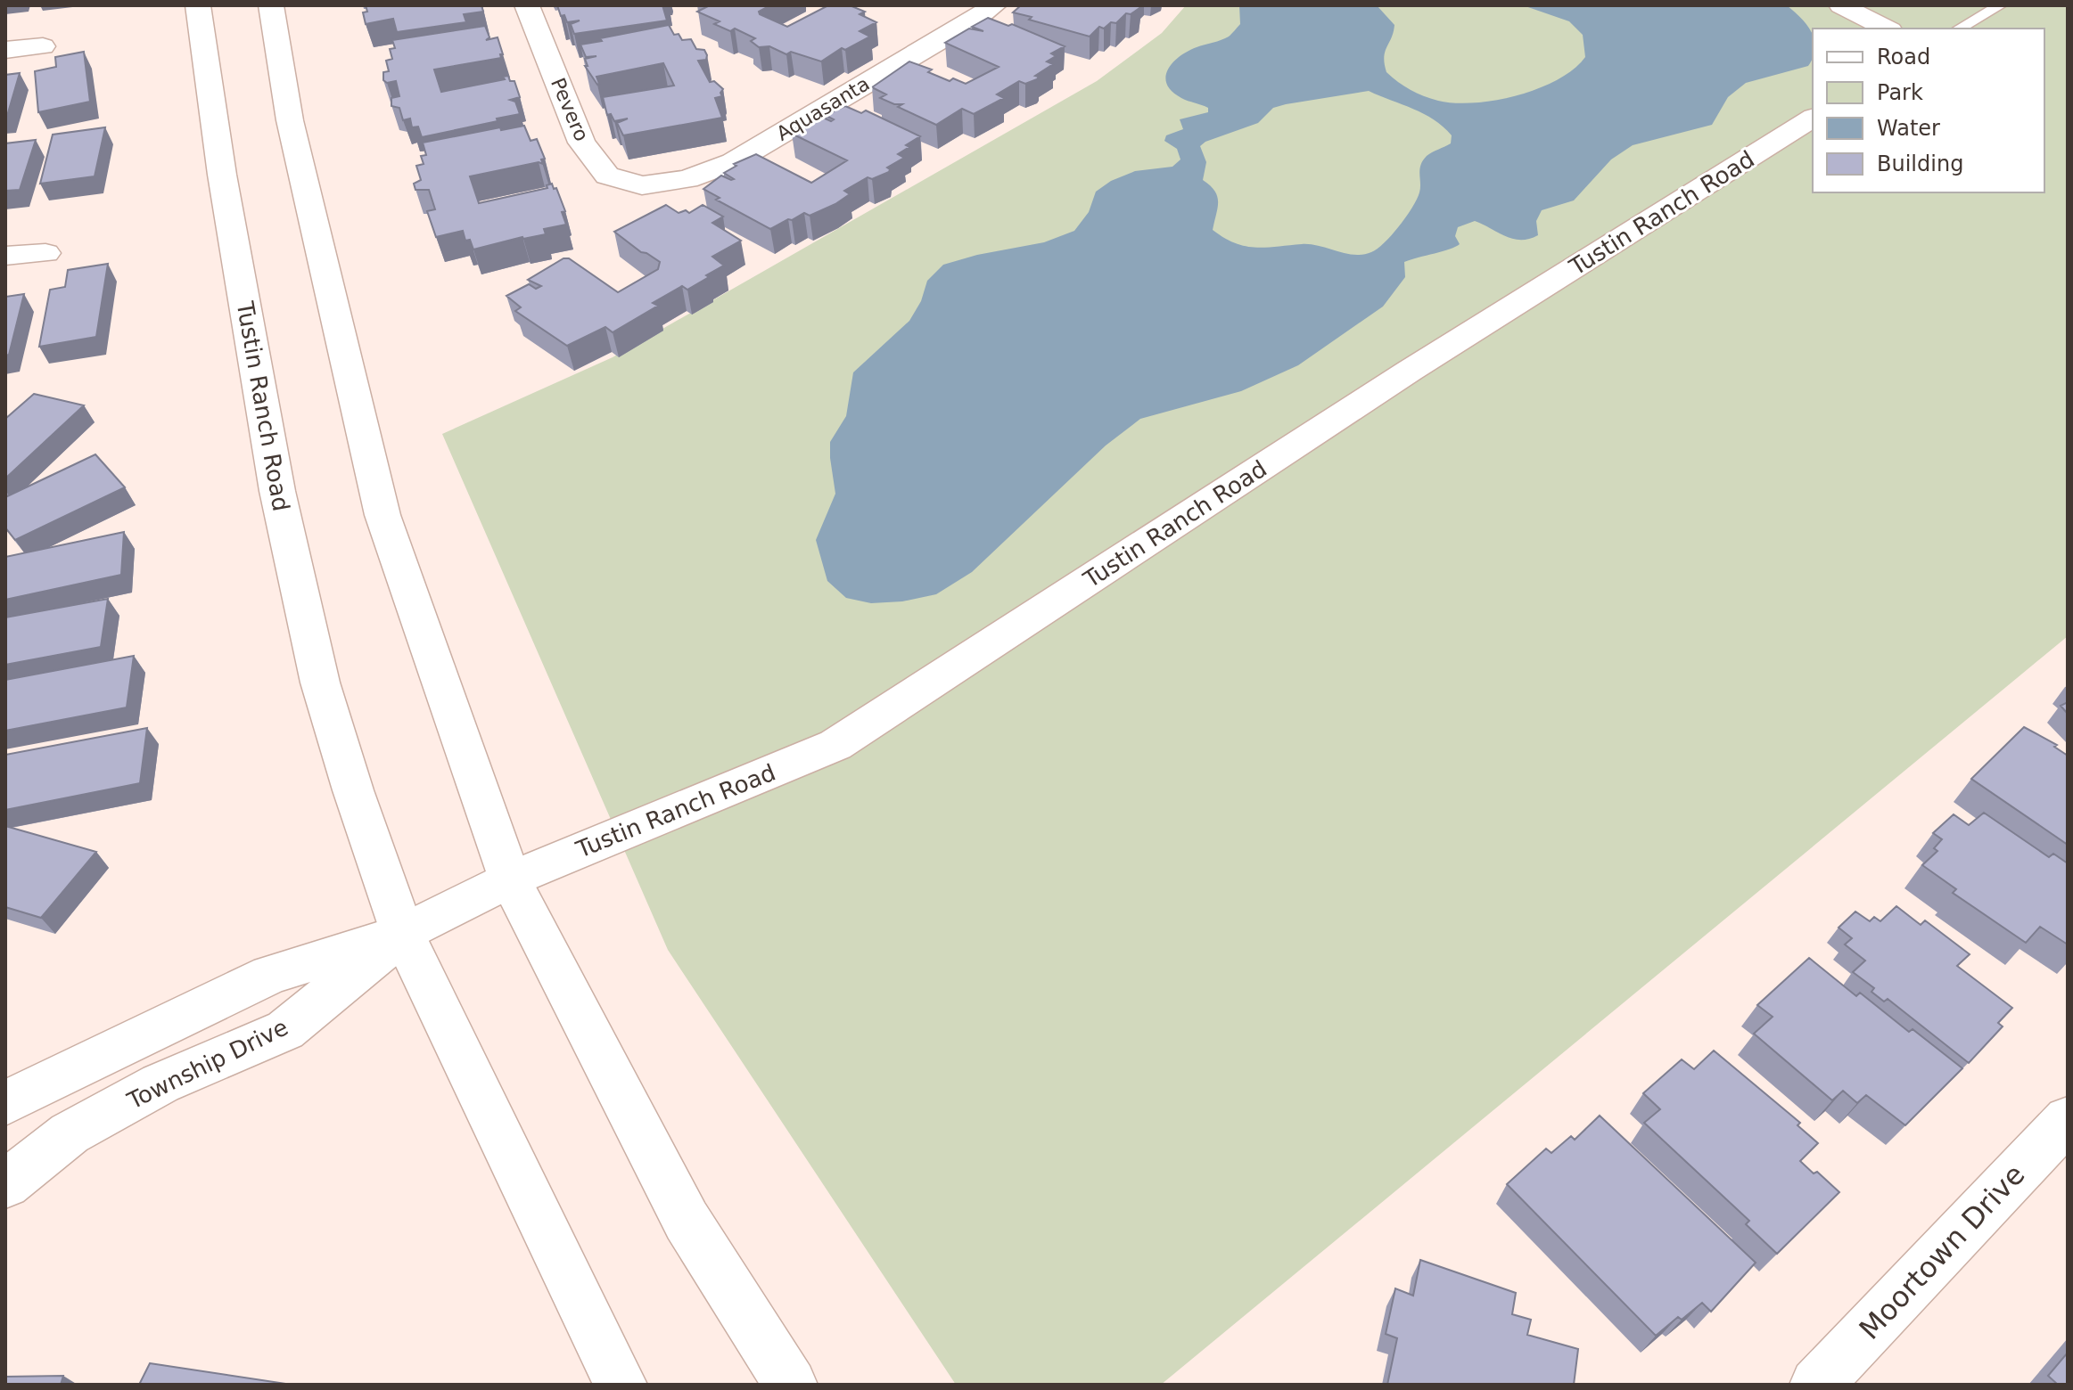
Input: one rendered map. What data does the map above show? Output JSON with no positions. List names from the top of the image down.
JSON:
{
  "streets": {
    "street": [
      "Aquasanta",
      "Pevero",
      "Tustin Ranch Road",
      "Township Drive",
      "Moortown Drive"
    ]
  },
  "crossings": [
    ["Aquasanta", "Pevero"],
    ["Tustin Ranch Road", "Township Drive"]
  ],
  "legend": [
    "Road",
    "Park",
    "Water",
    "Building"
  ]
}
